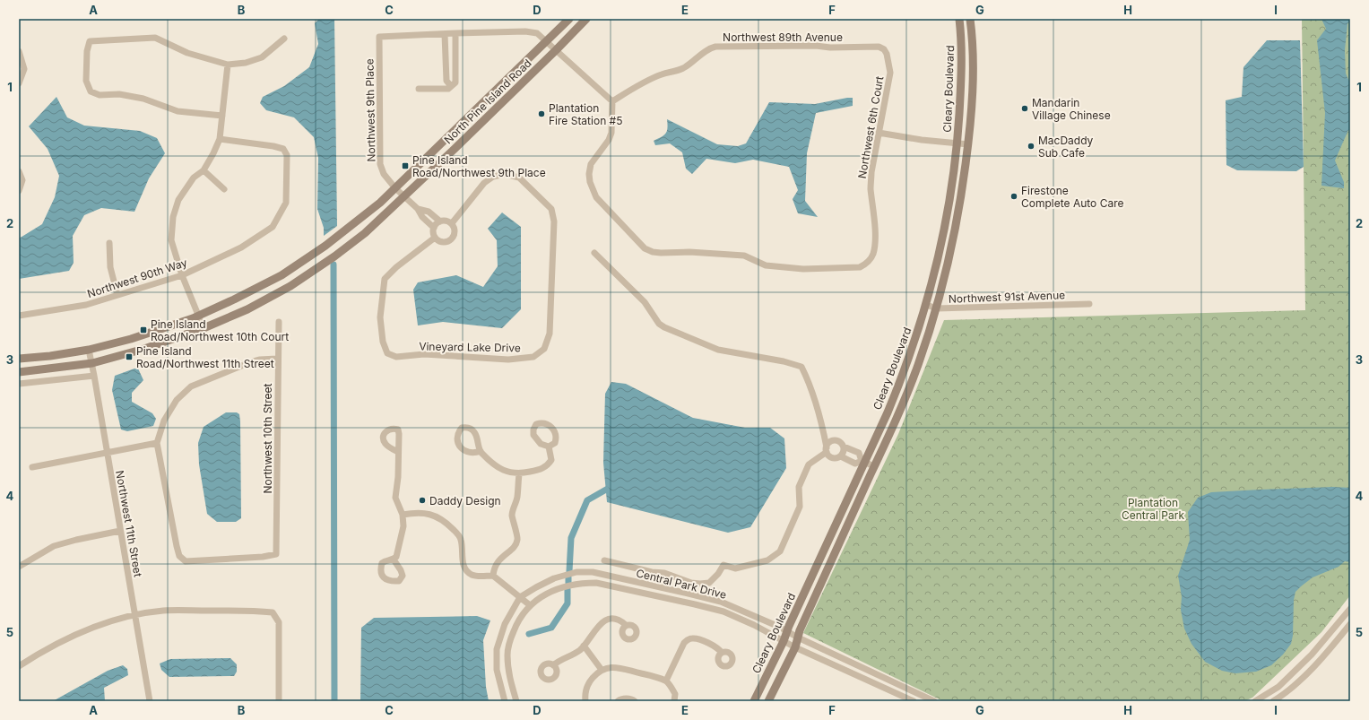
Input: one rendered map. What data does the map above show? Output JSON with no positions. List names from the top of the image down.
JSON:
{
  "streets": {
    "street": [
      "Northwest 89th Avenue",
      "Cleary Boulevard",
      "North Pine Island Road",
      "Northwest 9th Place",
      "Northwest 6th Court",
      "Northwest 90th Way",
      "Northwest 91st Avenue",
      "Vineyard Lake Drive",
      "Northwest 10th Street",
      "Northwest 11th Street",
      "Central Park Drive"
    ]
  },
  "crossings": [
    ["Northwest 89th Avenue", "Northwest 6th Court"],
    ["Cleary Boulevard", "Northwest 91st Avenue"],
    ["Cleary Boulevard", "Central Park Drive"],
    ["North Pine Island Road", "Northwest 9th Place"],
    ["North Pine Island Road", "Northwest 11th Street"]
  ],
  "parks": ["Plantation Central Park"],
  "places": {
    "other": [
      "Mandarin Village Chinese",
      "Plantation Fire Station #5",
      "MacDaddy Sub Cafe",
      "Firestone Complete Auto Care",
      "Daddy Design"
    ],
    "transit": ["Pine Island Road/Northwest 9th Place", "Pine Island Road/Northwest 10th Court", "Pine Island Road/Northwest 11th Street"]
  },
  "grid": {
    "columns": [
      "A",
      "B",
      "C",
      "D",
      "E",
      "F",
      "G",
      "H",
      "I"
    ],
    "rows": [
      "1",
      "2",
      "3",
      "4",
      "5"
    ]
  }
}
